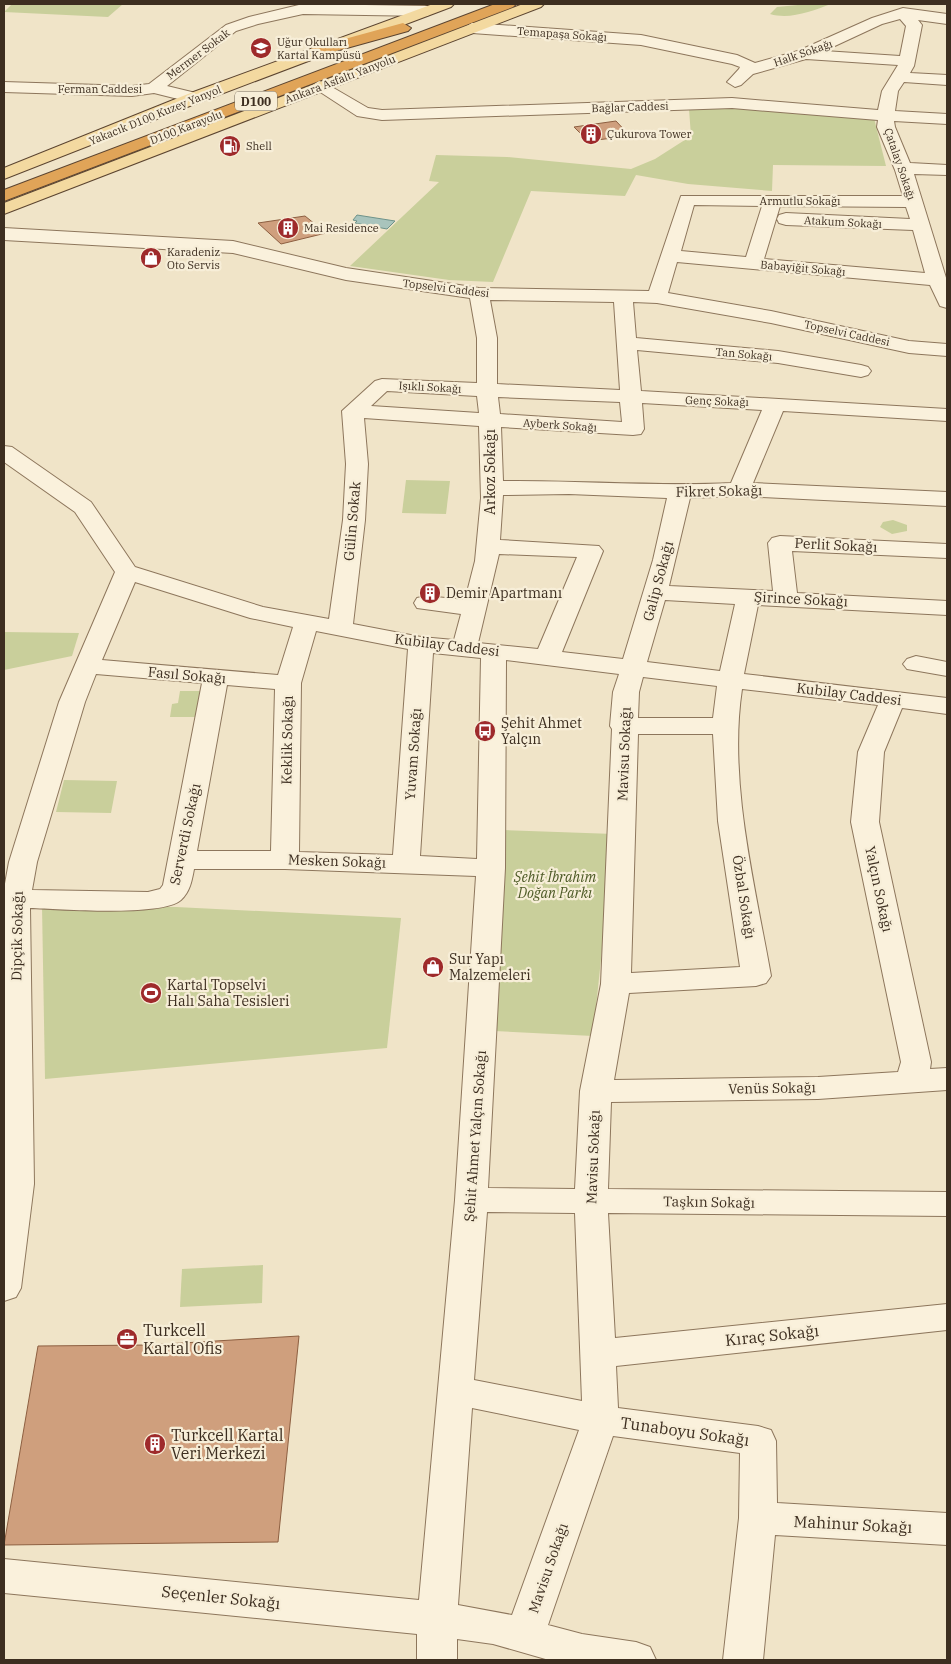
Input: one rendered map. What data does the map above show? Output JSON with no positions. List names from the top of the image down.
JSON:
{
  "streets": {
    "highway": ["D100", "D100 Karayolu"],
    "main road": ["Ankara Asfaltı Yanyolu", "Yakacık D100 Kuzey Yanyol"],
    "street": [
      "Temapaşa Sokağı",
      "Halk Sokağı",
      "Mermer Sokak",
      "Ferman Caddesi",
      "Bağlar Caddesi",
      "Çatalay Sokağı",
      "Armutlu Sokağı",
      "Atakum Sokağı",
      "Babayiğit Sokağı",
      "Topselvi Caddesi",
      "Tan Sokağı",
      "Işıklı Sokağı",
      "Genç Sokağı",
      "Ayberk Sokağı",
      "Arkoz Sokağı",
      "Fikret Sokağı",
      "Gülin Sokak",
      "Perlit Sokağı",
      "Galip Sokağı",
      "Şirince Sokağı",
      "Kubilay Caddesi",
      "Fasıl Sokağı",
      "Keklik Sokağı",
      "Yuvam Sokağı",
      "Mavisu Sokağı",
      "Serverdi Sokağı",
      "Mesken Sokağı",
      "Yalçın Sokağı",
      "Özbal Sokağı",
      "Dipçik Sokağı",
      "Venüs Sokağı",
      "Şehit Ahmet Yalçın Sokağı",
      "Taşkın Sokağı",
      "Kıraç Sokağı",
      "Tunaboyu Sokağı",
      "Mahinur Sokağı",
      "Seçenler Sokağı"
    ]
  },
  "crossings": [
    ["Temapaşa Sokağı", "Halk Sokağı"],
    ["Temapaşa Sokağı", "Ankara Asfaltı Yanyolu"],
    ["Halk Sokağı", "Bağlar Caddesi"],
    ["Halk Sokağı", "Çatalay Sokağı"],
    ["Mermer Sokak", "Ferman Caddesi"],
    ["Mermer Sokak", "Yakacık D100 Kuzey Yanyol"],
    ["Ankara Asfaltı Yanyolu", "Bağlar Caddesi"],
    ["Ferman Caddesi", "Yakacık D100 Kuzey Yanyol"],
    ["Bağlar Caddesi", "Çatalay Sokağı"],
    ["Çatalay Sokağı", "Armutlu Sokağı"],
    ["Çatalay Sokağı", "Atakum Sokağı"],
    ["Çatalay Sokağı", "Babayiğit Sokağı"],
    ["Armutlu Sokağı", "Atakum Sokağı"],
    ["Armutlu Sokağı", "Babayiğit Sokağı"],
    ["Topselvi Caddesi", "Ayberk Sokağı"],
    ["Topselvi Caddesi", "Arkoz Sokağı"],
    ["Tan Sokağı", "Ayberk Sokağı"],
    ["Işıklı Sokağı", "Genç Sokağı"],
    ["Işıklı Sokağı", "Ayberk Sokağı"],
    ["Işıklı Sokağı", "Arkoz Sokağı"],
    ["Işıklı Sokağı", "Gülin Sokak"],
    ["Genç Sokağı", "Ayberk Sokağı"],
    ["Genç Sokağı", "Arkoz Sokağı"],
    ["Ayberk Sokağı", "Arkoz Sokağı"],
    ["Ayberk Sokağı", "Gülin Sokak"],
    ["Arkoz Sokağı", "Fikret Sokağı"],
    ["Arkoz Sokağı", "Kubilay Caddesi"],
    ["Fikret Sokağı", "Galip Sokağı"],
    ["Gülin Sokak", "Kubilay Caddesi"],
    ["Perlit Sokağı", "Şirince Sokağı"],
    ["Galip Sokağı", "Şirince Sokağı"],
    ["Galip Sokağı", "Kubilay Caddesi"],
    ["Galip Sokağı", "Mavisu Sokağı"],
    ["Şirince Sokağı", "Özbal Sokağı"],
    ["Kubilay Caddesi", "Keklik Sokağı"],
    ["Kubilay Caddesi", "Yuvam Sokağı"],
    ["Kubilay Caddesi", "Mavisu Sokağı"],
    ["Kubilay Caddesi", "Yalçın Sokağı"],
    ["Kubilay Caddesi", "Özbal Sokağı"],
    ["Kubilay Caddesi", "Dipçik Sokağı"],
    ["Kubilay Caddesi", "Şehit Ahmet Yalçın Sokağı"],
    ["Fasıl Sokağı", "Keklik Sokağı"],
    ["Fasıl Sokağı", "Serverdi Sokağı"],
    ["Fasıl Sokağı", "Dipçik Sokağı"],
    ["Keklik Sokağı", "Mesken Sokağı"],
    ["Yuvam Sokağı", "Mesken Sokağı"],
    ["Mavisu Sokağı", "Özbal Sokağı"],
    ["Mavisu Sokağı", "Venüs Sokağı"],
    ["Mavisu Sokağı", "Taşkın Sokağı"],
    ["Mavisu Sokağı", "Kıraç Sokağı"],
    ["Mavisu Sokağı", "Tunaboyu Sokağı"],
    ["Mavisu Sokağı", "Seçenler Sokağı"],
    ["Serverdi Sokağı", "Mesken Sokağı"],
    ["Serverdi Sokağı", "Dipçik Sokağı"],
    ["Mesken Sokağı", "Şehit Ahmet Yalçın Sokağı"],
    ["Yalçın Sokağı", "Venüs Sokağı"],
    ["Şehit Ahmet Yalçın Sokağı", "Taşkın Sokağı"],
    ["Şehit Ahmet Yalçın Sokağı", "Tunaboyu Sokağı"],
    ["Şehit Ahmet Yalçın Sokağı", "Seçenler Sokağı"],
    ["Tunaboyu Sokağı", "Mahinur Sokağı"]
  ],
  "parks": ["Şehit İbrahim Doğan Parkı"],
  "places": {
    "school or university": ["Uğur Okulları Kartal Kampüsü"],
    "building": [
      "Çukurova Tower",
      "Mai Residence",
      "Demir Apartmanı",
      "Turkcell Kartal Veri Merkezi"
    ],
    "fuel station": ["Shell"],
    "shop": ["Karadeniz Oto Servis", "Sur Yapı Malzemeleri"],
    "bus stop": ["Şehit Ahmet Yalçın"],
    "sports": ["Kartal Topselvi Halı Saha Tesisleri"],
    "office": ["Turkcell Kartal Ofis"]
  }
}
